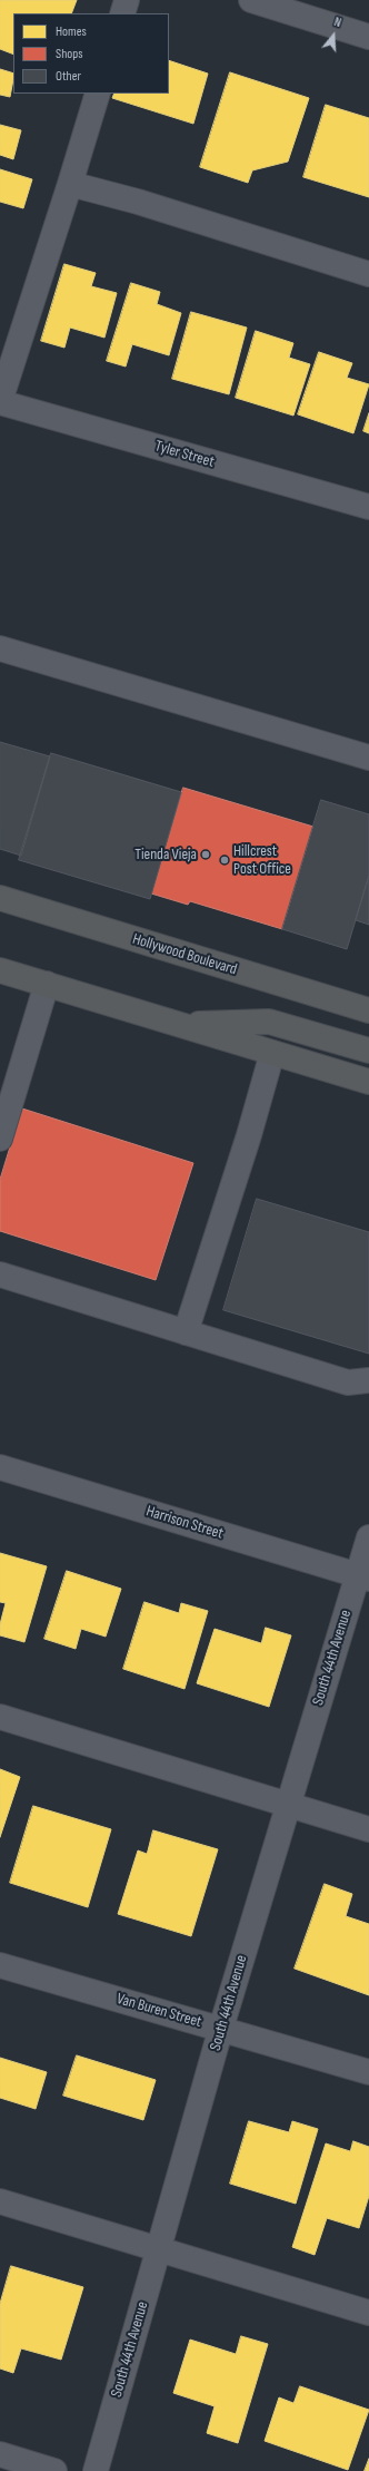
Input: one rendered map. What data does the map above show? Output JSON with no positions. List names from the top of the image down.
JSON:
{
  "streets": {
    "highway": ["Hollywood Boulevard"],
    "street": [
      "Tyler Street",
      "Harrison Street",
      "South 44th Avenue",
      "Van Buren Street"
    ]
  },
  "crossings": [
    ["Harrison Street", "South 44th Avenue"],
    ["South 44th Avenue", "Van Buren Street"]
  ],
  "places": ["Tienda Vieja", "Hillcrest Post Office"],
  "legend": ["Homes", "Shops", "Other"],
  "north": "top"
}
